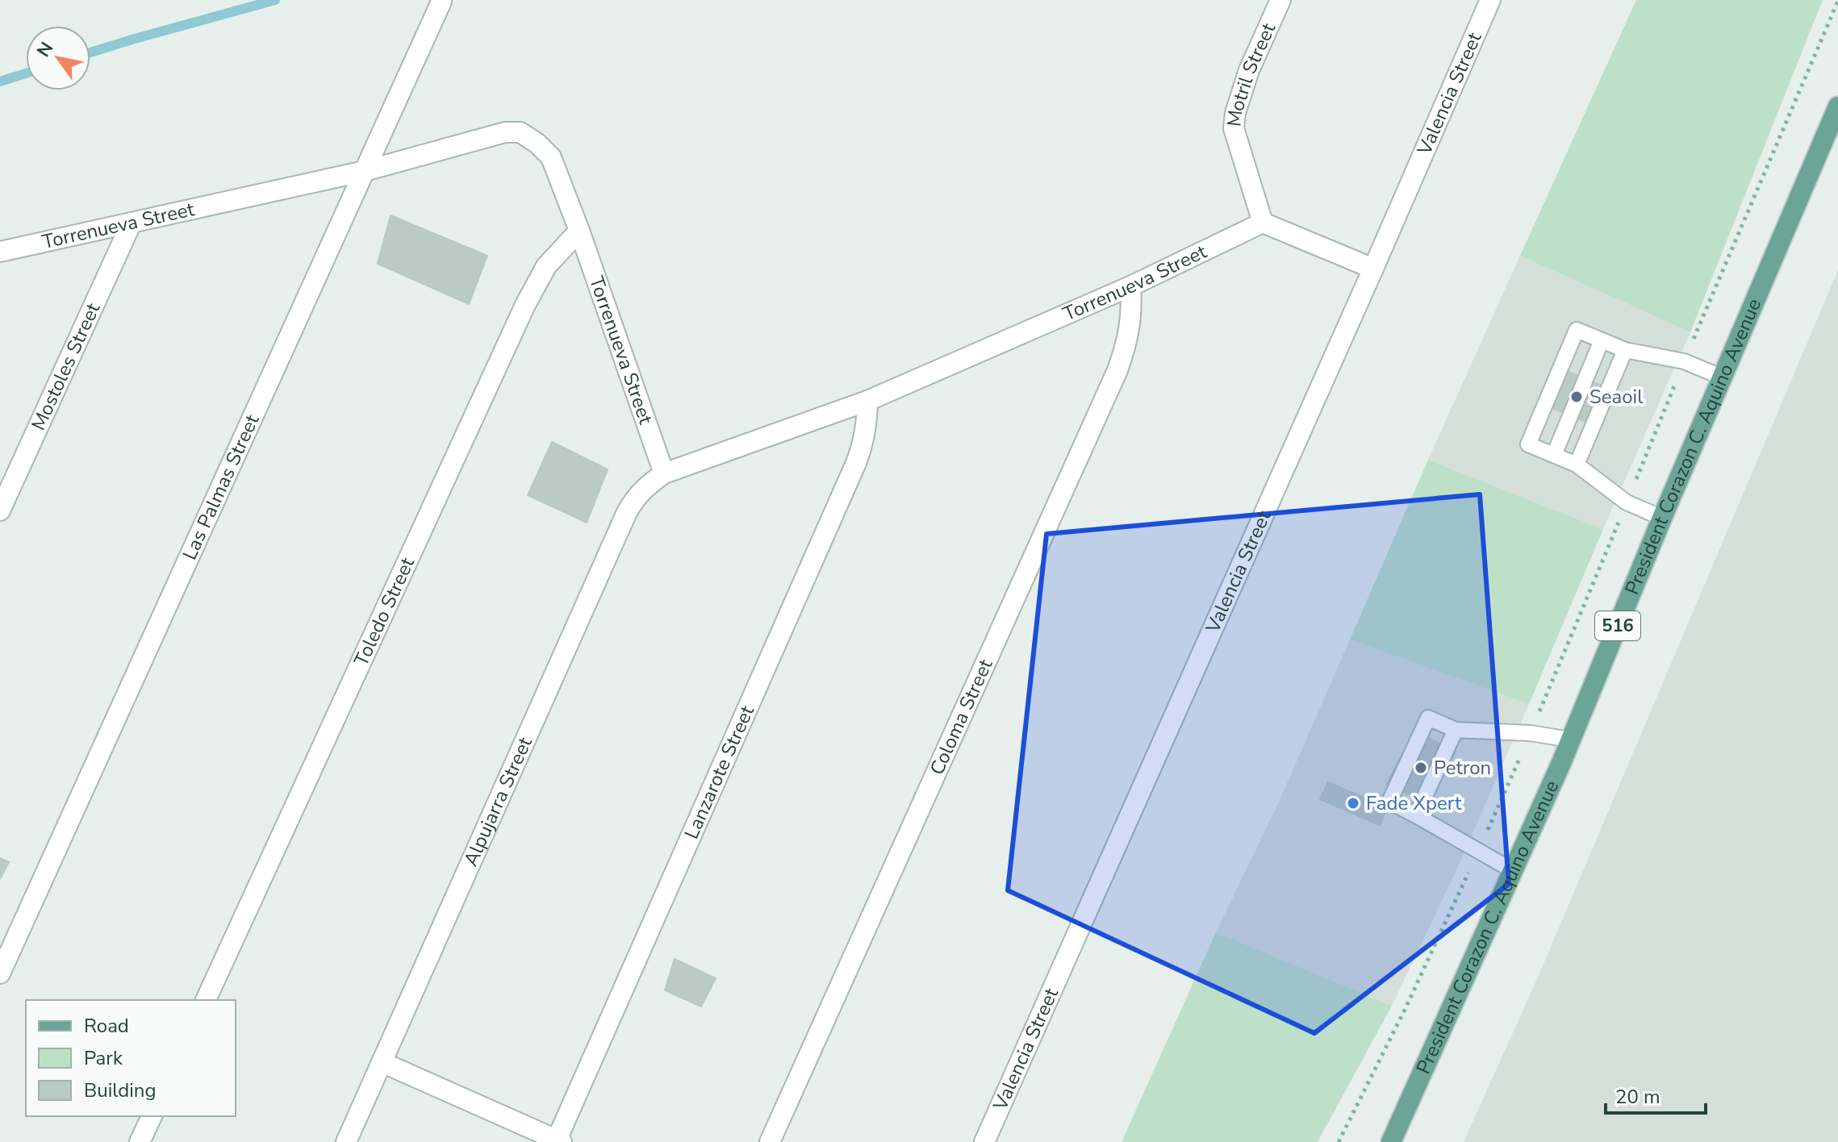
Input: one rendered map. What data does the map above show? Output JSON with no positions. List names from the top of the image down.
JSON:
{
  "streets": {
    "main road": ["President Corazon C. Aquino Avenue", "516"],
    "street": [
      "Motril Street",
      "Valencia Street",
      "Torrenueva Street",
      "Mostoles Street",
      "Las Palmas Street",
      "Toledo Street",
      "Coloma Street",
      "Lanzarote Street",
      "Alpujarra Street"
    ]
  },
  "crossings": [
    ["Motril Street", "Torrenueva Street"],
    ["Torrenueva Street", "Mostoles Street"],
    ["Torrenueva Street", "Las Palmas Street"],
    ["Torrenueva Street", "Toledo Street"],
    ["Torrenueva Street", "Coloma Street"],
    ["Torrenueva Street", "Lanzarote Street"],
    ["Torrenueva Street", "Alpujarra Street"]
  ],
  "places": ["Seaoil", "Petron", "Fade Xpert"],
  "legend": ["Road", "Park", "Building"],
  "scale_bar": "20 m",
  "north": "top left"
}
